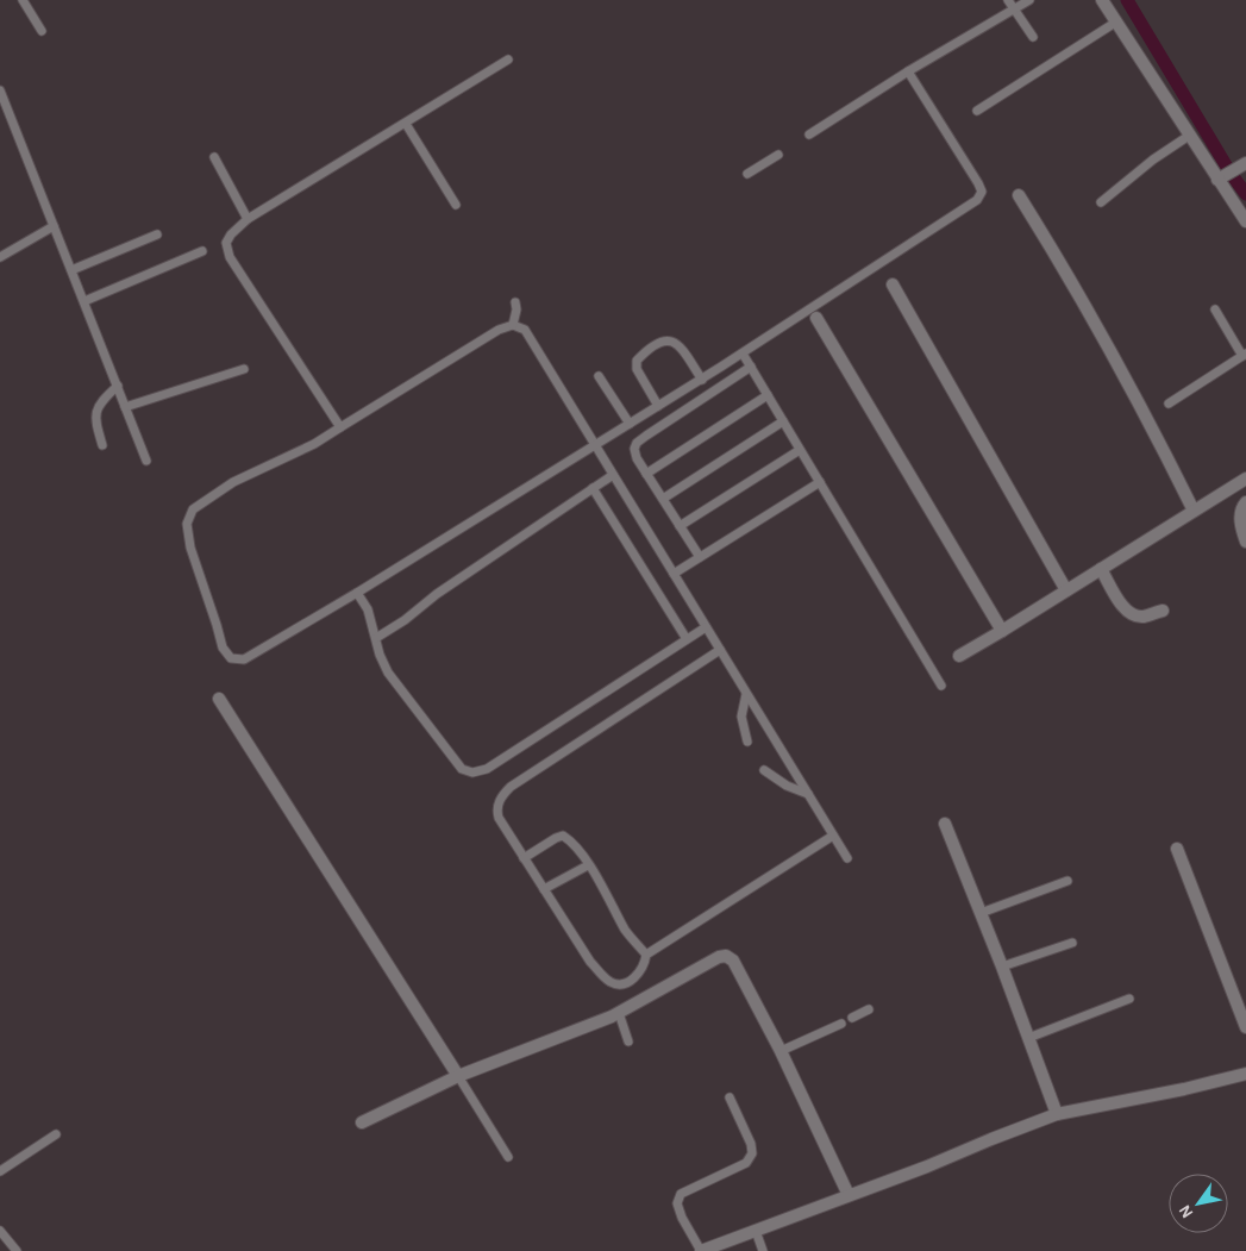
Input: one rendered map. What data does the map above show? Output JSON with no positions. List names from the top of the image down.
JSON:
{
  "north": "bottom left"
}
